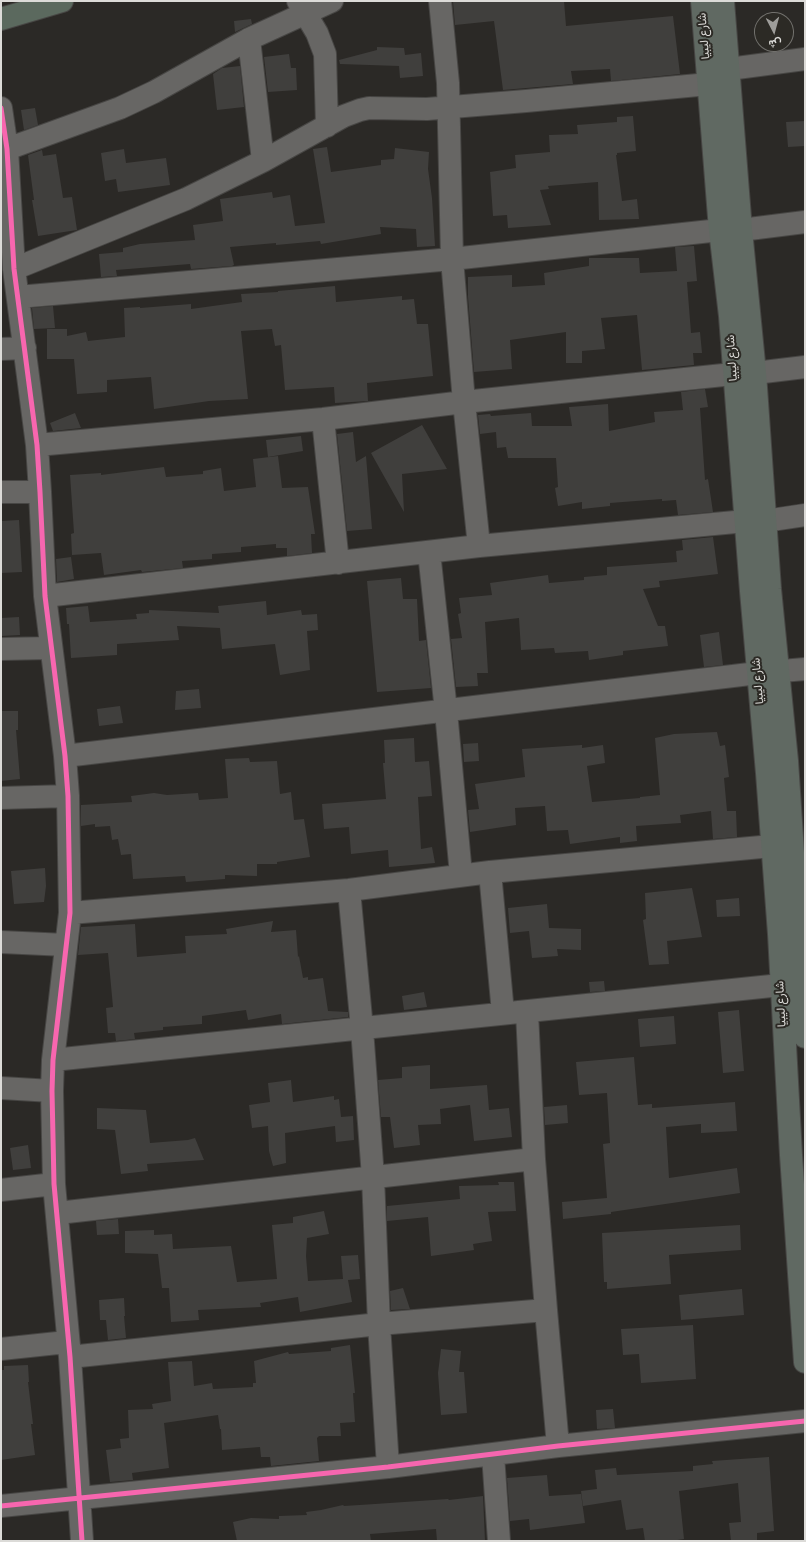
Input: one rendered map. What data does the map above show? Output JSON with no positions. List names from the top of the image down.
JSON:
{
  "streets": {
    "main road": ["شارع ليبيا"]
  },
  "north": "bottom"
}
